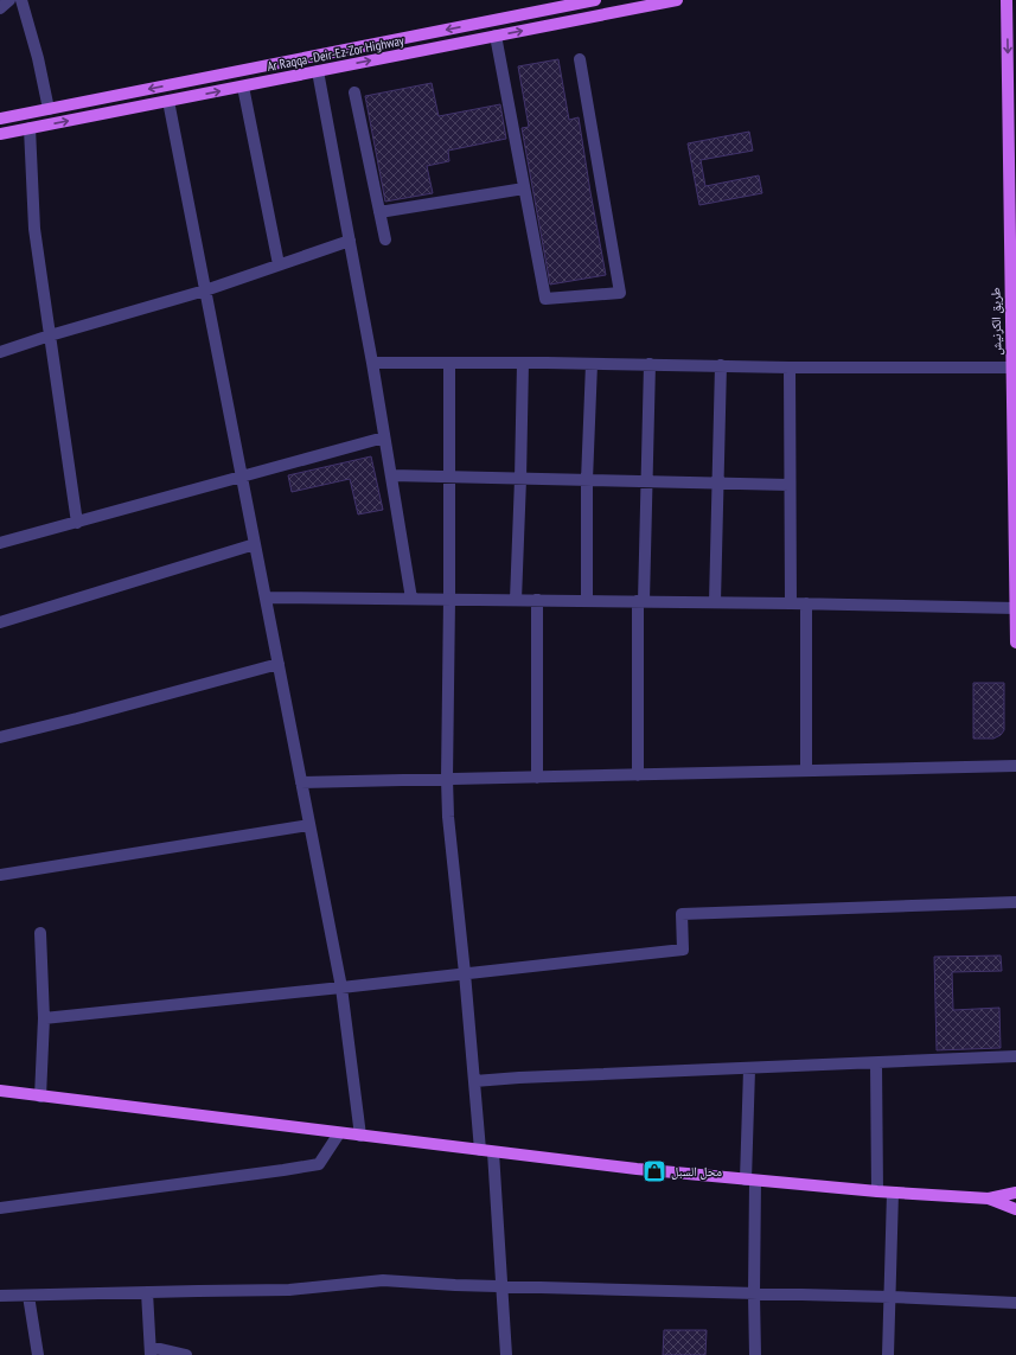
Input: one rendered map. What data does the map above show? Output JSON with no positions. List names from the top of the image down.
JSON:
{
  "streets": {
    "main road": ["Ar Raqqa -Deir-Ez-Zor Highway", "طريق الكرنيش"]
  },
  "one_way": ["طريق الكرنيش"],
  "places": {
    "shop": ["محل السبل"]
  }
}
